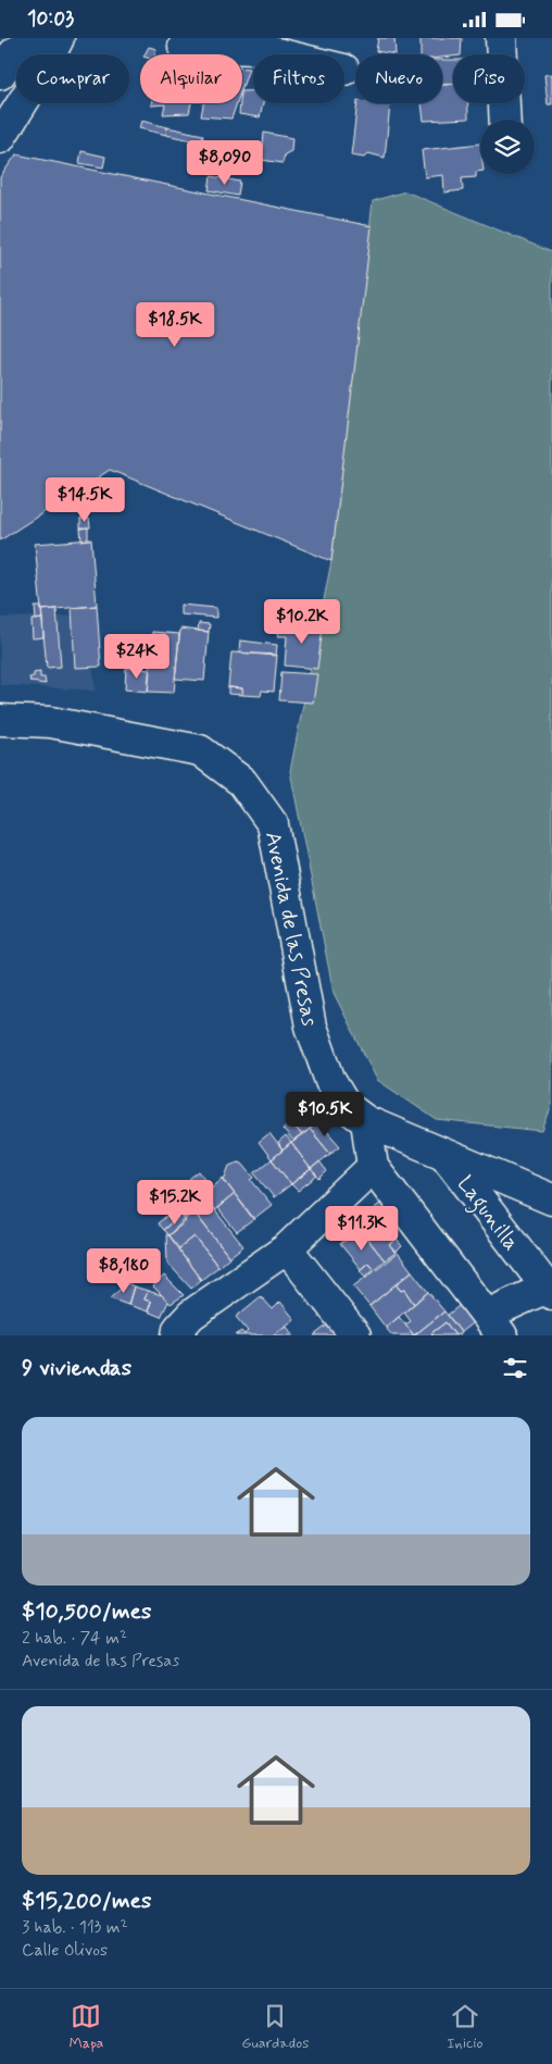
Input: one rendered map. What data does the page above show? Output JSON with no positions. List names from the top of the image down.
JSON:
{
  "streets": {
    "street": ["Avenida de las Presas", "Lagunilla"]
  },
  "crossings": [
    ["Avenida de las Presas", "Lagunilla"]
  ],
  "page": {
    "status": "10:03",
    "chip": [
      "Comprar",
      "Alquilar",
      "Filtros",
      "Nuevo",
      "Piso"
    ],
    "price": [
      "$8,090",
      "$18.5K",
      "$14.5K",
      "$10.2K",
      "$24K",
      "$10.5K",
      "$15.2K",
      "$11.3K",
      "$8,180"
    ],
    "heading": "9 viviendas",
    "list": [
      {
        "name": "$10,500/mes",
        "note": "2 hab. · 74 m² · Avenida de las Presas"
      },
      {
        "name": "$15,200/mes",
        "note": "3 hab. · 113 m² · Calle Olivos"
      }
    ],
    "tabs": ["Mapa", "Guardados", "Inicio"]
  }
}
